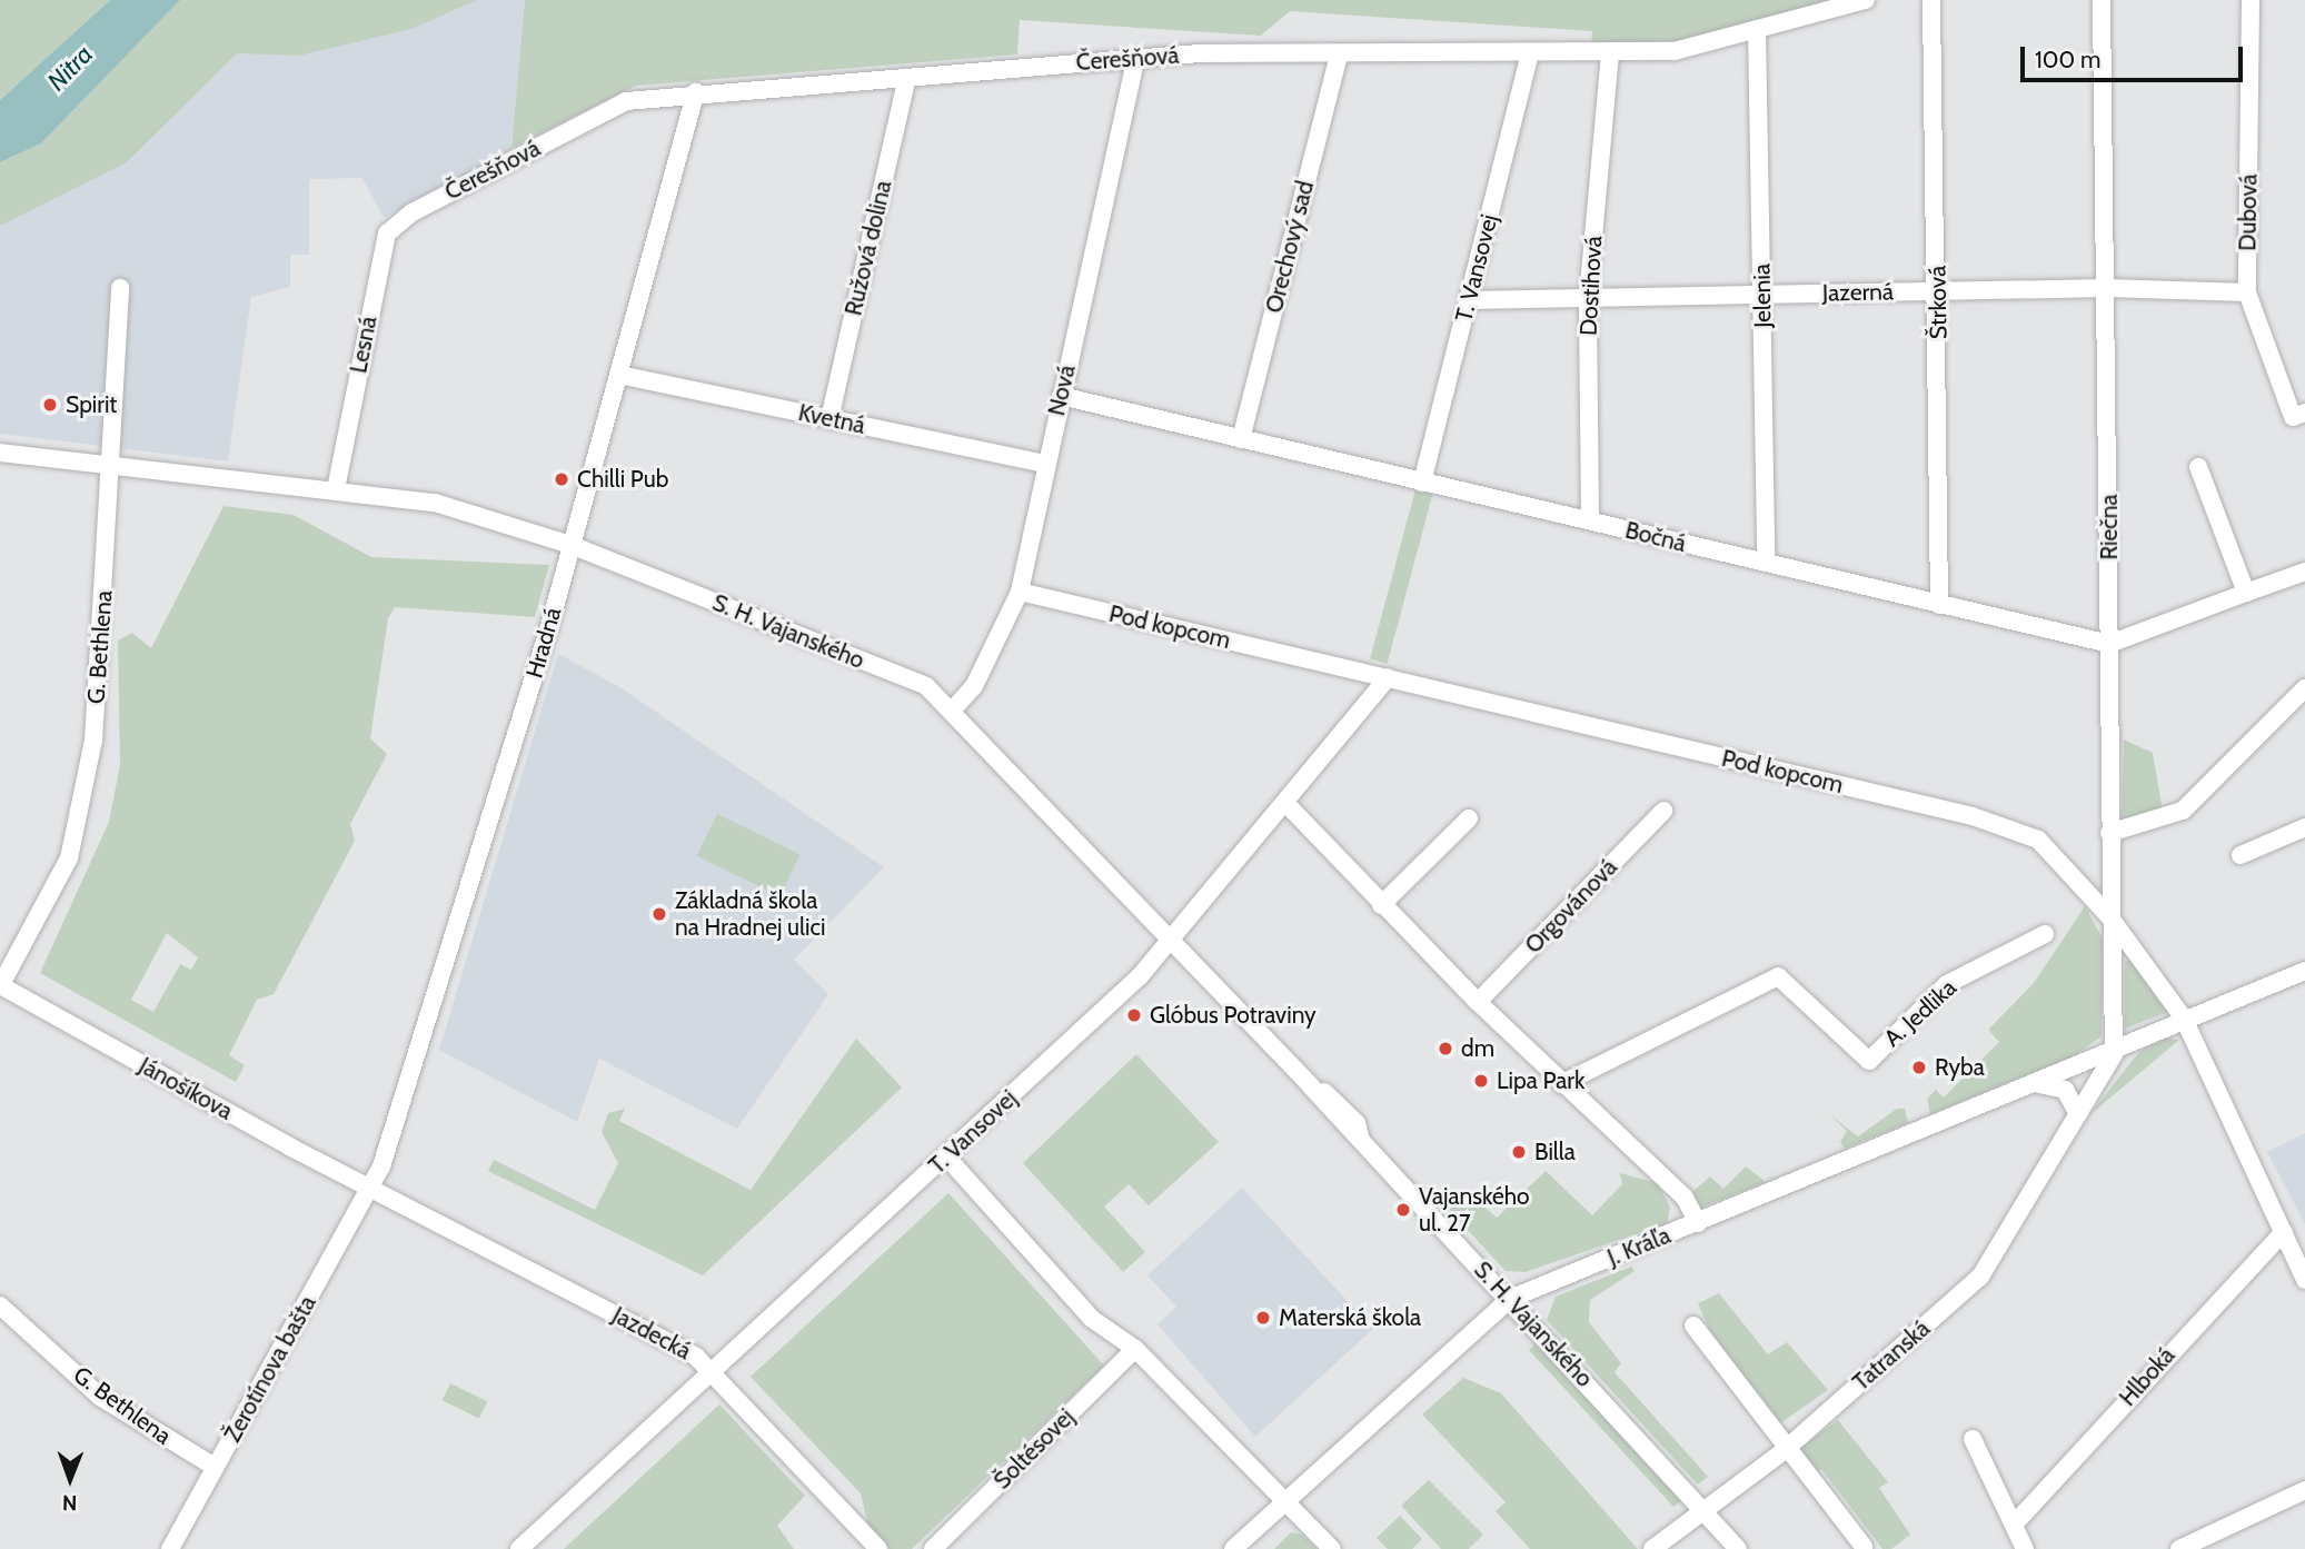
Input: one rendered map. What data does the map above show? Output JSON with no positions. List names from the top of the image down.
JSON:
{
  "streets": {
    "street": [
      "Čerešňová",
      "Dubová",
      "Orechový sad",
      "Ružová dolina",
      "T. Vansovej",
      "Dostihová",
      "Jazerná",
      "Jelenia",
      "Štrková",
      "Lesná",
      "Nová",
      "Kvetná",
      "Riečna",
      "Bočná",
      "Pod kopcom",
      "S. H. Vajanského",
      "Hradná",
      "G. Bethlena",
      "Orgovánová",
      "A. Jedlika",
      "Jánošíkova",
      "J. Kráľa",
      "Jazdecká",
      "Tatranská",
      "Žerotínova bašta",
      "Hlboká",
      "Šoltésovej"
    ]
  },
  "crossings": [
    ["Čerešňová", "Orechový sad"],
    ["Čerešňová", "Ružová dolina"],
    ["Čerešňová", "T. Vansovej"],
    ["Čerešňová", "Dostihová"],
    ["Čerešňová", "Jelenia"],
    ["Čerešňová", "Lesná"],
    ["Čerešňová", "Nová"],
    ["Čerešňová", "Hradná"],
    ["Dubová", "Jazerná"],
    ["Orechový sad", "Bočná"],
    ["Ružová dolina", "Kvetná"],
    ["T. Vansovej", "Jazerná"],
    ["T. Vansovej", "Bočná"],
    ["T. Vansovej", "Pod kopcom"],
    ["T. Vansovej", "S. H. Vajanského"],
    ["T. Vansovej", "Jazdecká"],
    ["Dostihová", "Jazerná"],
    ["Dostihová", "Bočná"],
    ["Jazerná", "Jelenia"],
    ["Jazerná", "Štrková"],
    ["Jazerná", "Riečna"],
    ["Jelenia", "Bočná"],
    ["Štrková", "Bočná"],
    ["Lesná", "S. H. Vajanského"],
    ["Nová", "Kvetná"],
    ["Nová", "Bočná"],
    ["Nová", "Pod kopcom"],
    ["Nová", "S. H. Vajanského"],
    ["Kvetná", "Hradná"],
    ["Riečna", "Bočná"],
    ["Riečna", "Pod kopcom"],
    ["Riečna", "J. Kráľa"],
    ["Riečna", "Tatranská"],
    ["Pod kopcom", "Hlboká"],
    ["S. H. Vajanského", "Hradná"],
    ["S. H. Vajanského", "G. Bethlena"],
    ["S. H. Vajanského", "J. Kráľa"],
    ["S. H. Vajanského", "Tatranská"],
    ["Hradná", "Jánošíkova"],
    ["Hradná", "Jazdecká"],
    ["Hradná", "Žerotínova bašta"],
    ["G. Bethlena", "Jánošíkova"],
    ["G. Bethlena", "Žerotínova bašta"],
    ["Jánošíkova", "Jazdecká"],
    ["Jánošíkova", "Žerotínova bašta"],
    ["J. Kráľa", "Tatranská"],
    ["Jazdecká", "Žerotínova bašta"]
  ],
  "water": ["Nitra"],
  "places": [
    "Spirit",
    "Chilli Pub",
    "Základná škola na Hradnej ulici",
    "Glóbus Potraviny",
    "dm",
    "Ryba",
    "Lipa Park",
    "Billa",
    "Vajanského ul. 27",
    "Materská škola"
  ],
  "scale_bar": "100 m",
  "north": "bottom"
}
